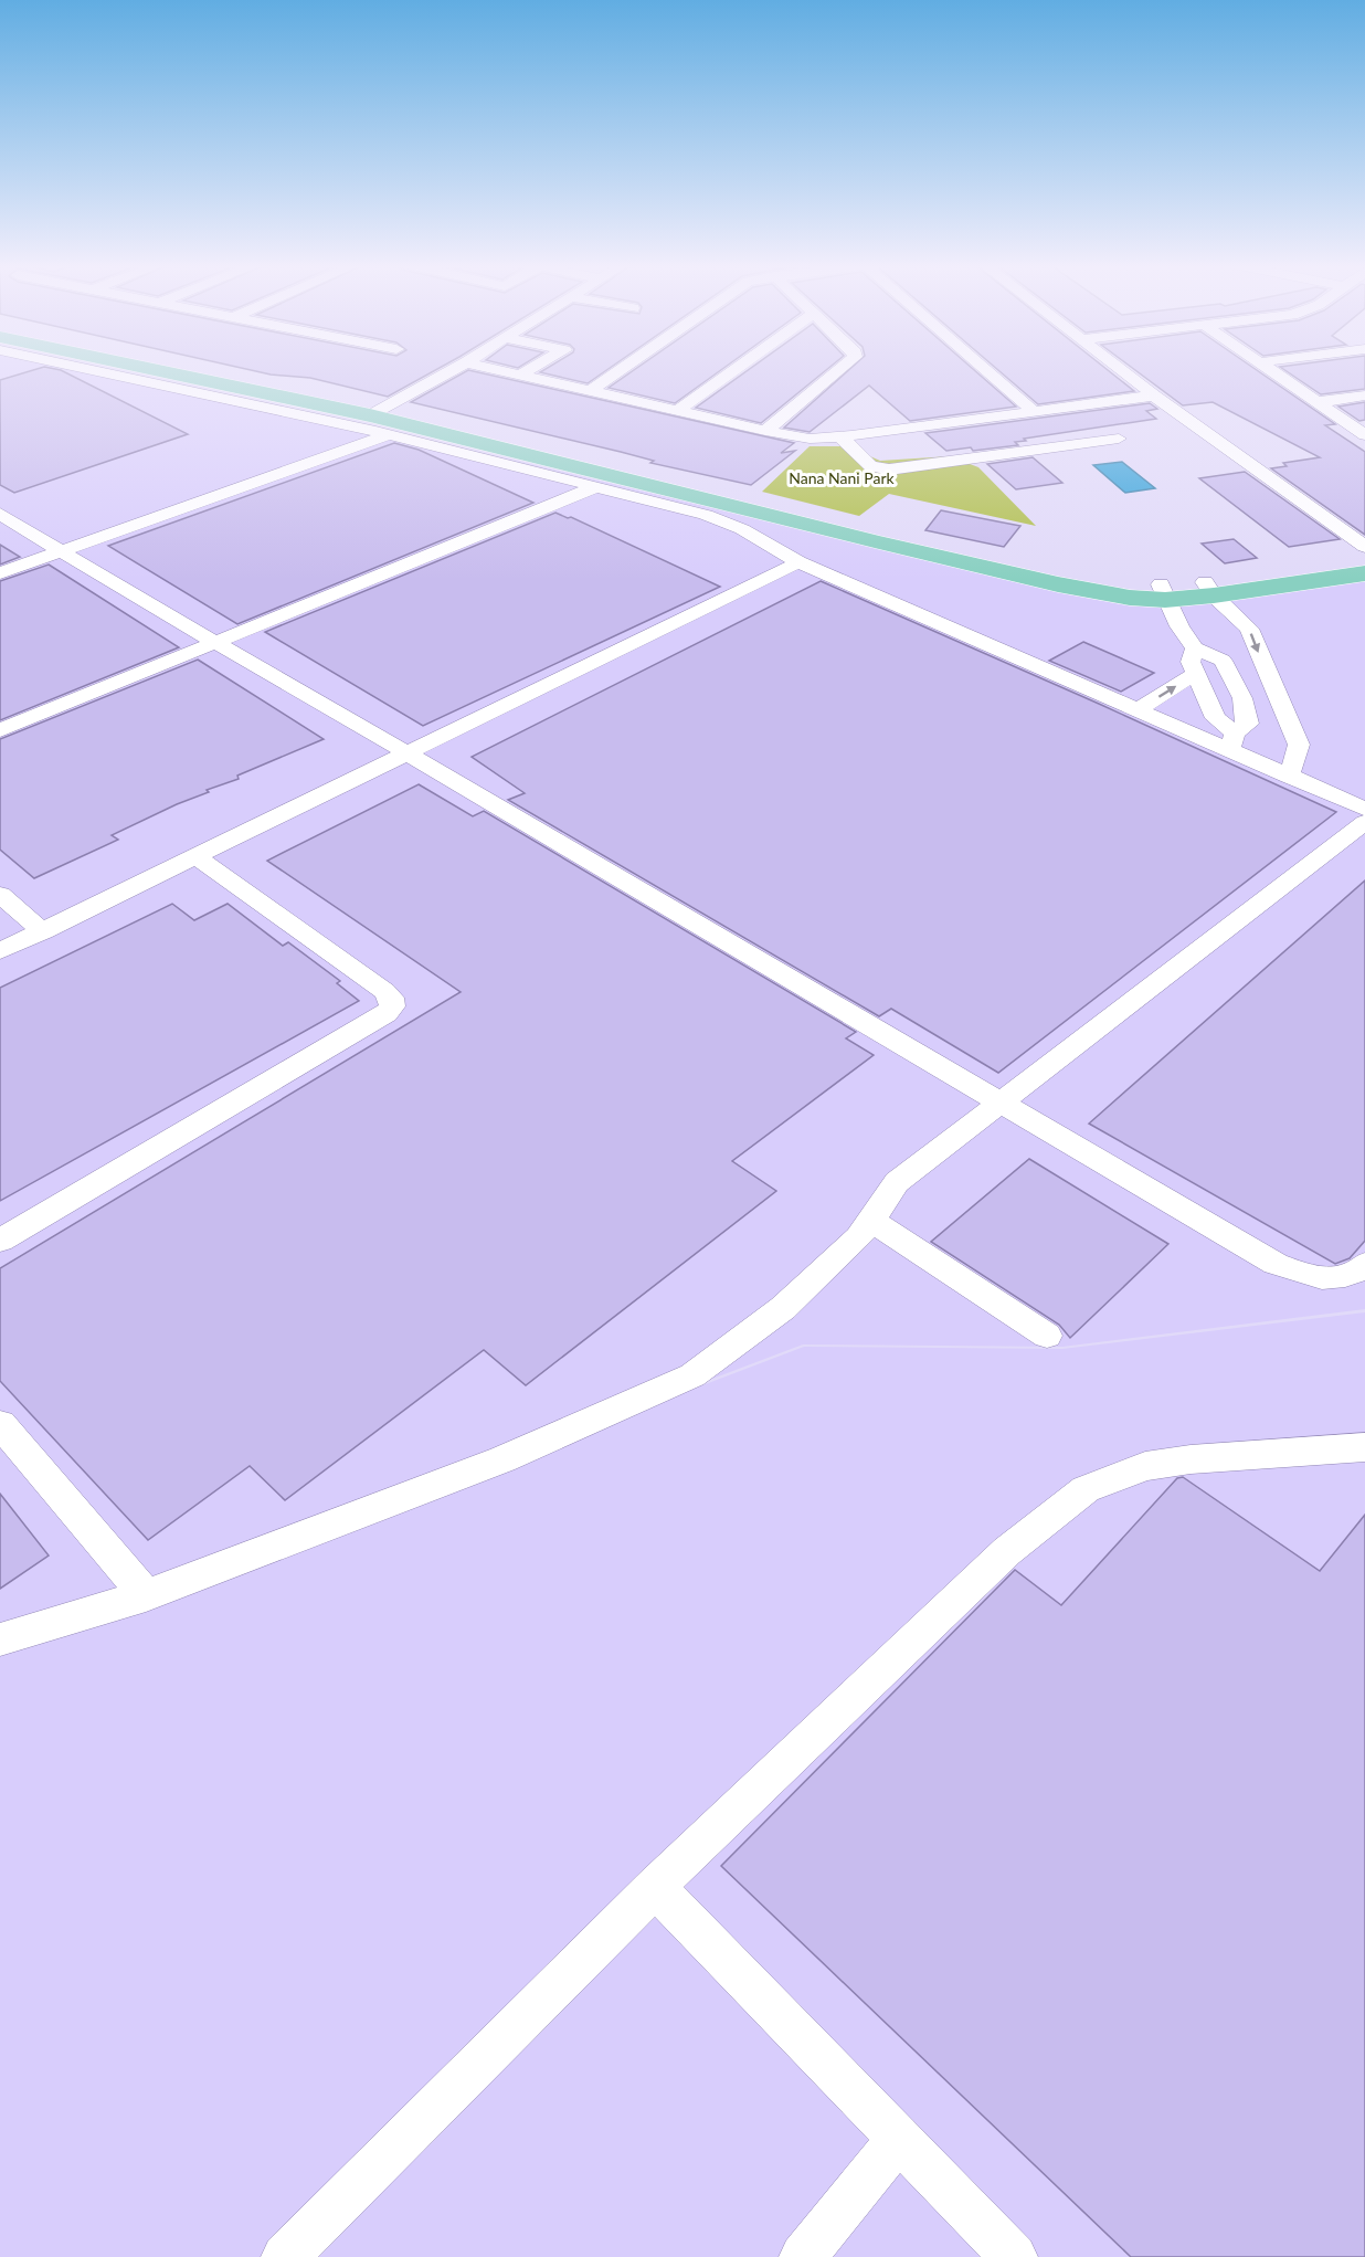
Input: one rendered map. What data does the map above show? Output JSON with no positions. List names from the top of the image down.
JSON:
{
  "parks": ["Nana Nani Park"]
}
